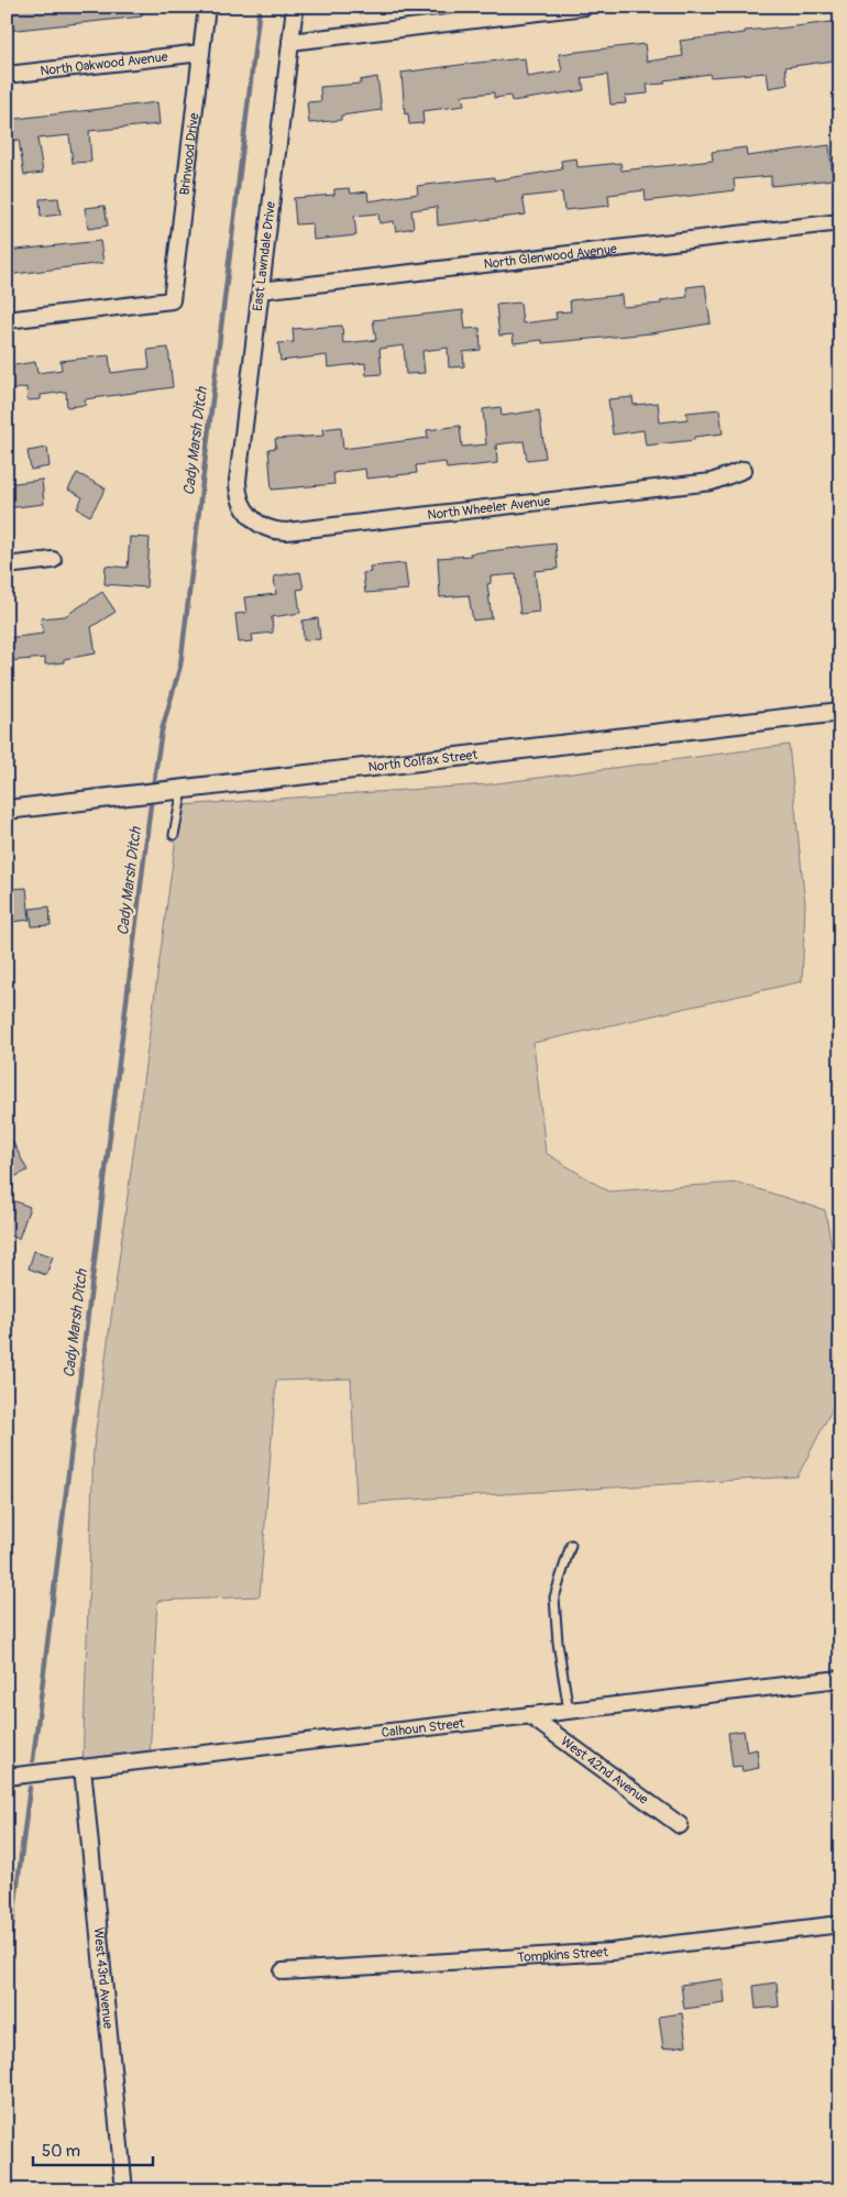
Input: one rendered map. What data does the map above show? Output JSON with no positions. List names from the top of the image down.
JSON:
{
  "streets": {
    "street": [
      "North Oakwood Avenue",
      "Brinwood Drive",
      "East Lawndale Drive",
      "North Glenwood Avenue",
      "North Wheeler Avenue",
      "North Colfax Street",
      "Calhoun Street",
      "West 42nd Avenue",
      "Tompkins Street",
      "West 43rd Avenue"
    ]
  },
  "crossings": [
    ["North Oakwood Avenue", "Brinwood Drive"],
    ["East Lawndale Drive", "North Glenwood Avenue"],
    ["East Lawndale Drive", "North Wheeler Avenue"],
    ["Calhoun Street", "West 42nd Avenue"],
    ["Calhoun Street", "West 43rd Avenue"]
  ],
  "water": ["Cady Marsh Ditch"],
  "scale_bar": "50 m"
}
